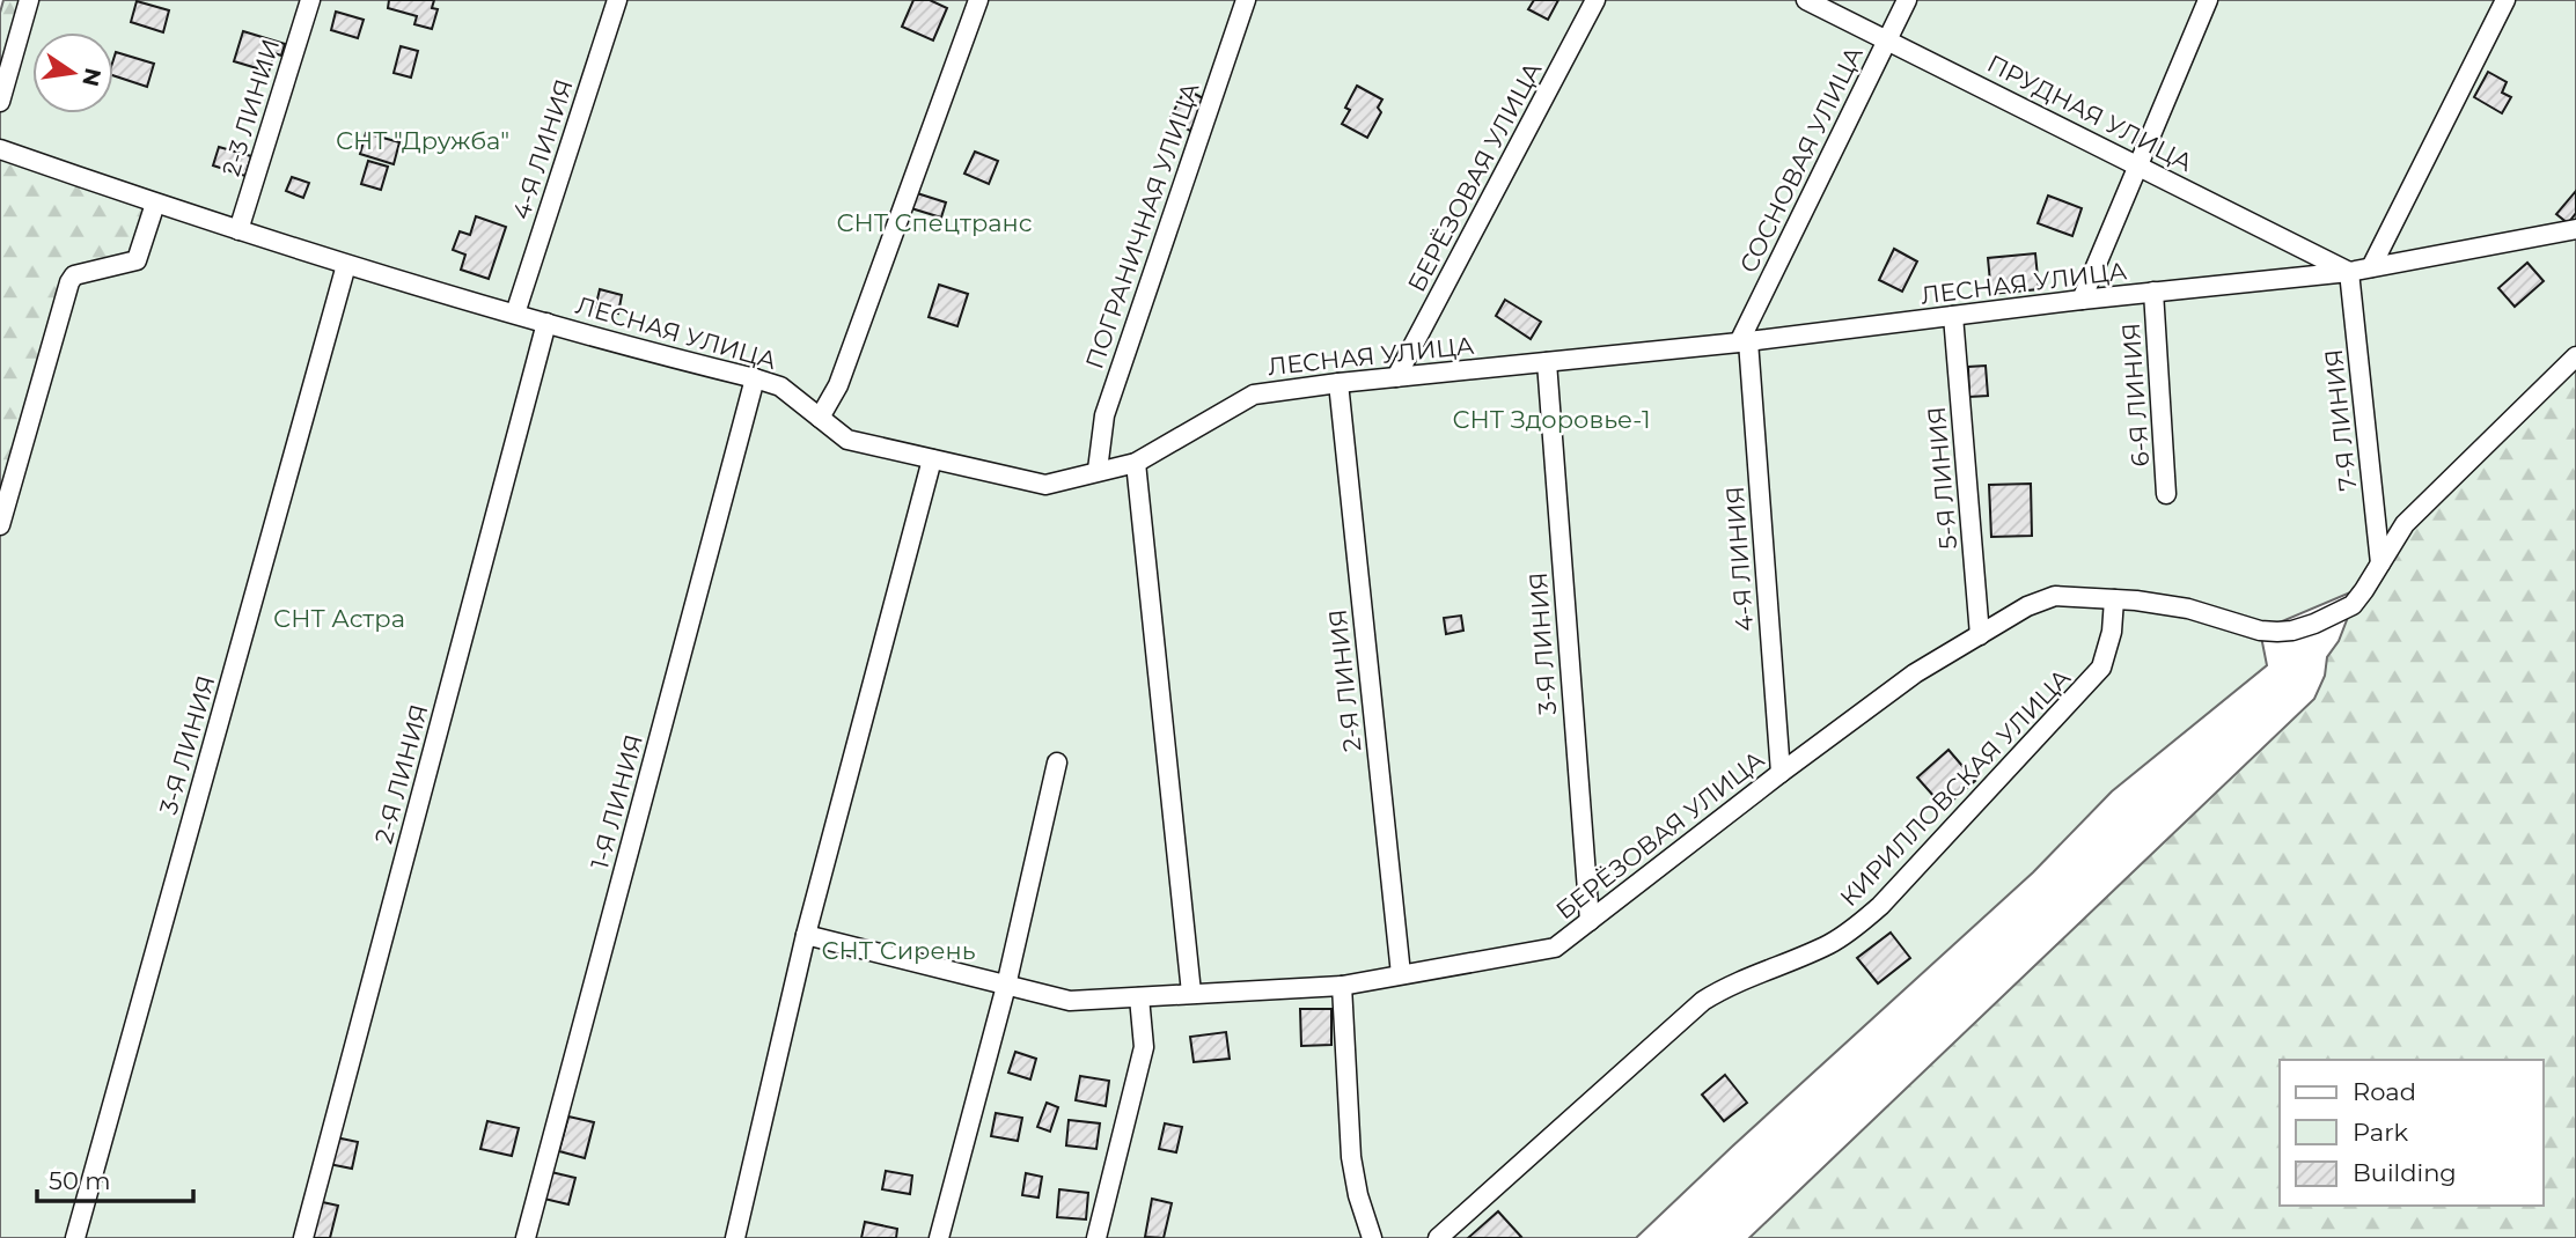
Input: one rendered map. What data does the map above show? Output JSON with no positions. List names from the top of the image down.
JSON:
{
  "streets": {
    "street": [
      "2-3 ЛИНИИ",
      "ПРУДНАЯ УЛИЦА",
      "4-Я ЛИНИЯ",
      "СОСНОВАЯ УЛИЦА",
      "БЕРЁЗОВАЯ УЛИЦА",
      "ПОГРАНИЧНАЯ УЛИЦА",
      "ЛЕСНАЯ УЛИЦА",
      "6-Я ЛИНИЯ",
      "7-Я ЛИНИЯ",
      "5-Я ЛИНИЯ",
      "3-Я ЛИНИЯ",
      "2-Я ЛИНИЯ",
      "КИРИЛЛОВСКАЯ УЛИЦА",
      "1-Я ЛИНИЯ"
    ]
  },
  "crossings": [
    ["2-3 ЛИНИИ", "ЛЕСНАЯ УЛИЦА"],
    ["ПРУДНАЯ УЛИЦА", "СОСНОВАЯ УЛИЦА"],
    ["ПРУДНАЯ УЛИЦА", "ЛЕСНАЯ УЛИЦА"],
    ["ПРУДНАЯ УЛИЦА", "7-Я ЛИНИЯ"],
    ["4-Я ЛИНИЯ", "СОСНОВАЯ УЛИЦА"],
    ["4-Я ЛИНИЯ", "БЕРЁЗОВАЯ УЛИЦА"],
    ["4-Я ЛИНИЯ", "ЛЕСНАЯ УЛИЦА"],
    ["СОСНОВАЯ УЛИЦА", "ЛЕСНАЯ УЛИЦА"],
    ["БЕРЁЗОВАЯ УЛИЦА", "ЛЕСНАЯ УЛИЦА"],
    ["БЕРЁЗОВАЯ УЛИЦА", "7-Я ЛИНИЯ"],
    ["БЕРЁЗОВАЯ УЛИЦА", "5-Я ЛИНИЯ"],
    ["БЕРЁЗОВАЯ УЛИЦА", "3-Я ЛИНИЯ"],
    ["БЕРЁЗОВАЯ УЛИЦА", "2-Я ЛИНИЯ"],
    ["БЕРЁЗОВАЯ УЛИЦА", "КИРИЛЛОВСКАЯ УЛИЦА"],
    ["ПОГРАНИЧНАЯ УЛИЦА", "ЛЕСНАЯ УЛИЦА"],
    ["ЛЕСНАЯ УЛИЦА", "6-Я ЛИНИЯ"],
    ["ЛЕСНАЯ УЛИЦА", "7-Я ЛИНИЯ"],
    ["ЛЕСНАЯ УЛИЦА", "5-Я ЛИНИЯ"],
    ["ЛЕСНАЯ УЛИЦА", "3-Я ЛИНИЯ"],
    ["ЛЕСНАЯ УЛИЦА", "2-Я ЛИНИЯ"],
    ["ЛЕСНАЯ УЛИЦА", "1-Я ЛИНИЯ"]
  ],
  "parks": [
    "СНТ \"Дружба\"",
    "СНТ Спецтранс",
    "СНТ Здоровье-1",
    "СНТ Астра",
    "СНТ Сирень"
  ],
  "legend": ["Road", "Park", "Building"],
  "scale_bar": "50 m",
  "north": "right"
}
